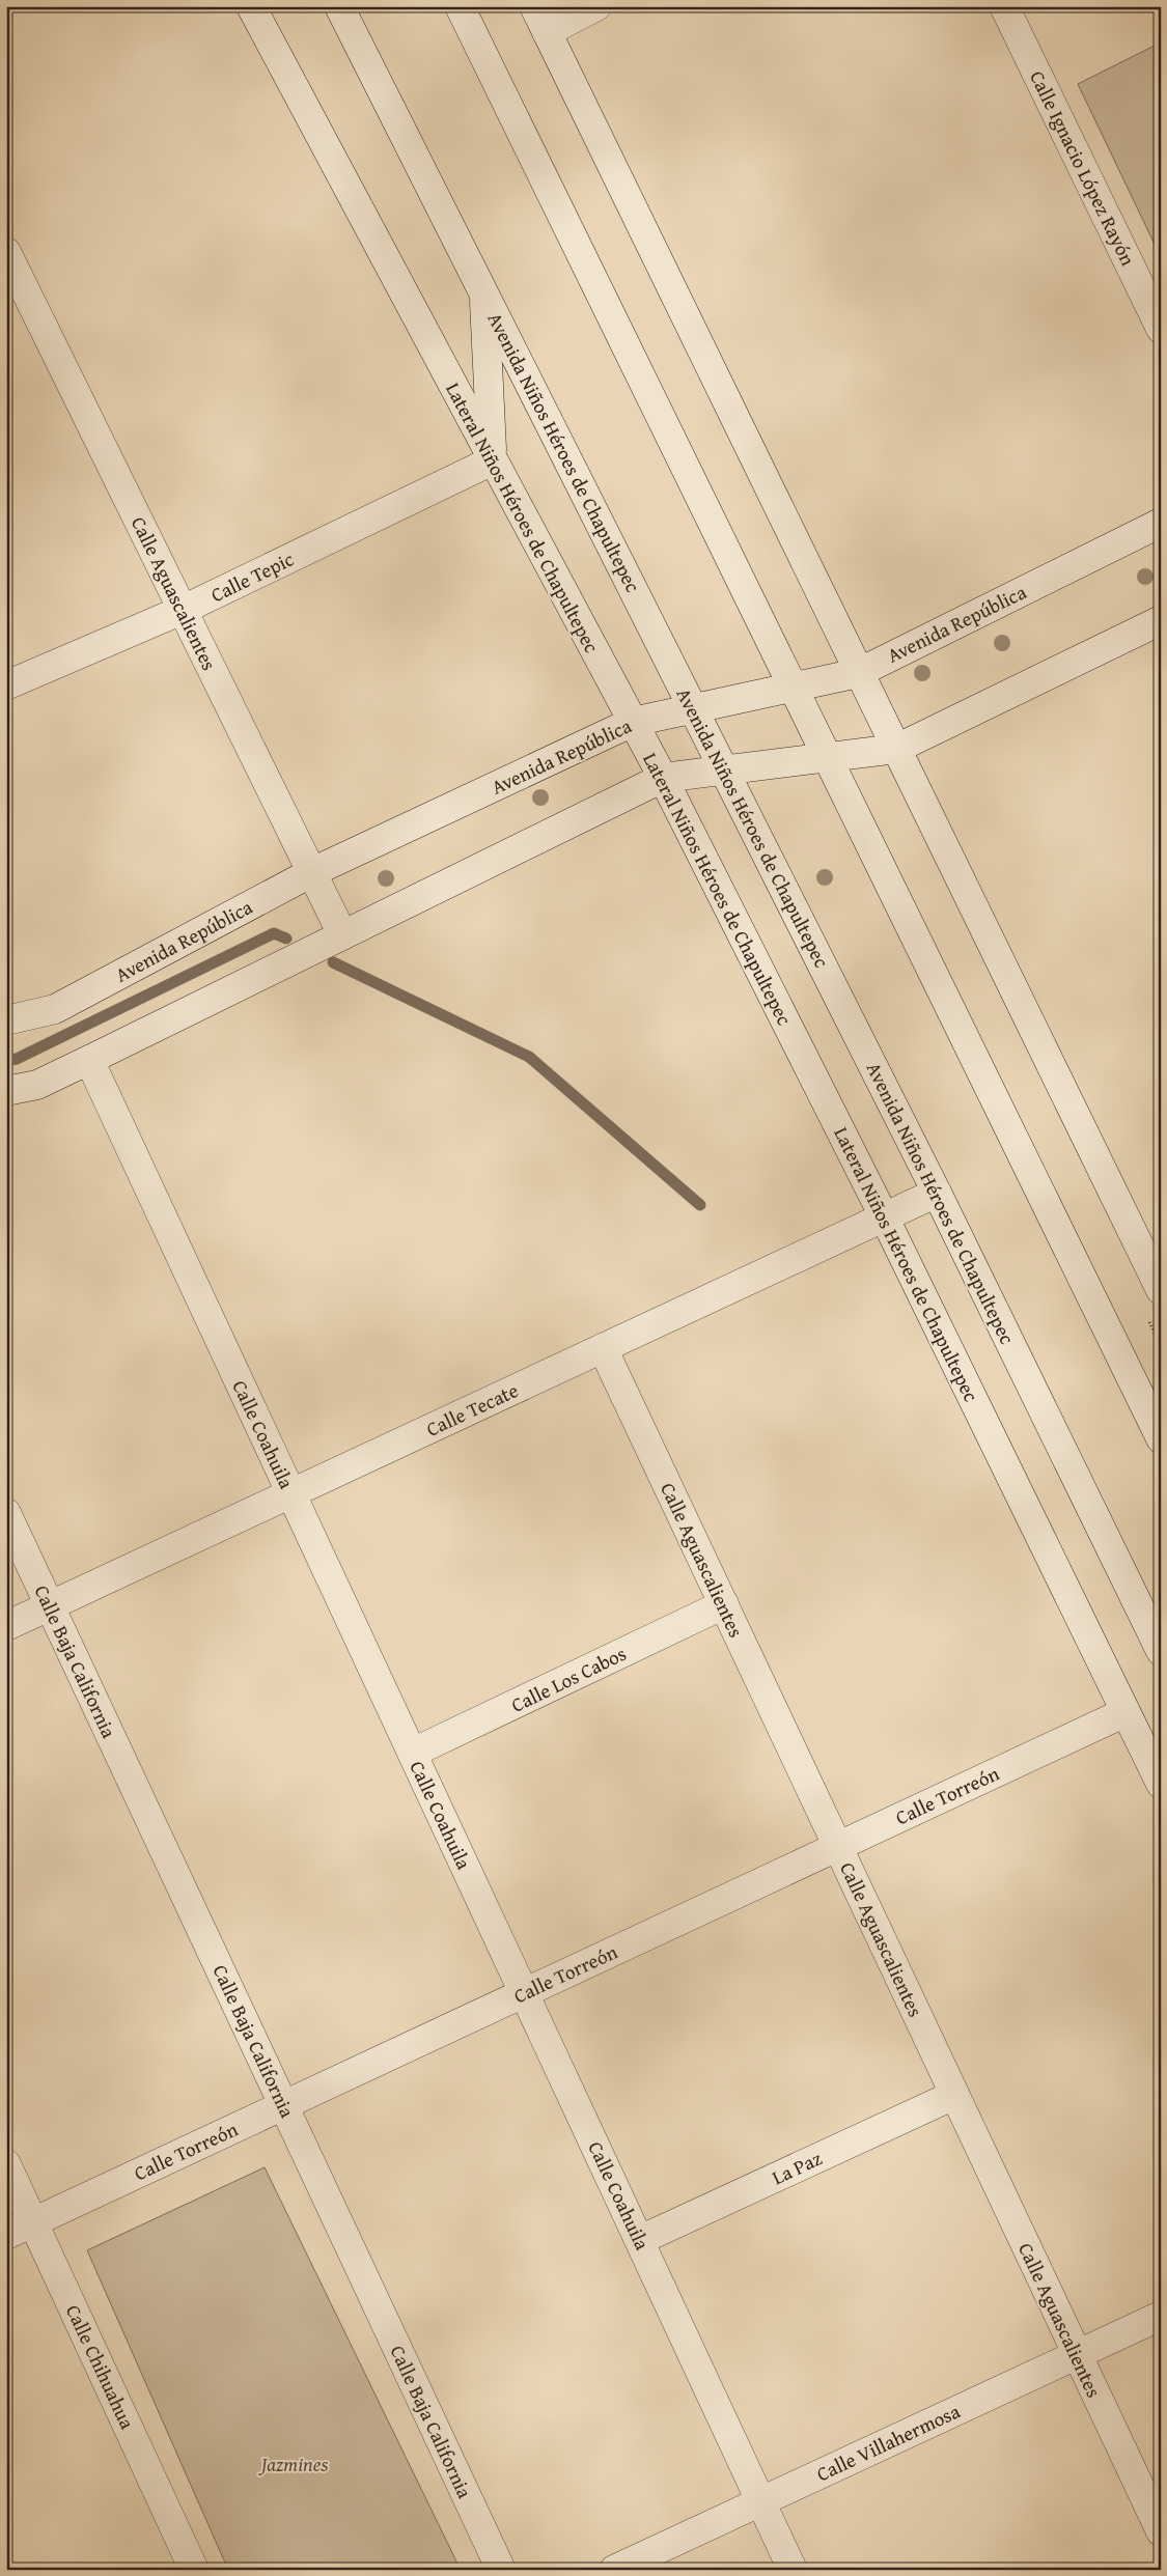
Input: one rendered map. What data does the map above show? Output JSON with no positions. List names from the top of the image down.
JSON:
{
  "streets": {
    "street": [
      "Calle Ignacio López Rayón",
      "Avenida Niños Héroes de Chapultepec",
      "Lateral Niños Héroes de Chapultepec",
      "Calle Tepic",
      "Calle Aguascalientes",
      "Avenida República",
      "Calle Tecate",
      "Calle Coahuila",
      "Calle Baja California",
      "Calle Los Cabos",
      "Calle Torreón",
      "La Paz",
      "Calle Chihuahua",
      "Calle Villahermosa"
    ]
  },
  "crossings": [
    ["Avenida Niños Héroes de Chapultepec", "Avenida República"],
    ["Avenida Niños Héroes de Chapultepec", "Calle Tecate"],
    ["Lateral Niños Héroes de Chapultepec", "Calle Tepic"],
    ["Lateral Niños Héroes de Chapultepec", "Avenida República"],
    ["Lateral Niños Héroes de Chapultepec", "Calle Tecate"],
    ["Lateral Niños Héroes de Chapultepec", "Calle Torreón"],
    ["Calle Tepic", "Calle Aguascalientes"],
    ["Calle Aguascalientes", "Avenida República"],
    ["Calle Aguascalientes", "Calle Tecate"],
    ["Calle Aguascalientes", "Calle Los Cabos"],
    ["Calle Aguascalientes", "Calle Torreón"],
    ["Calle Aguascalientes", "La Paz"],
    ["Calle Aguascalientes", "Calle Villahermosa"],
    ["Calle Tecate", "Calle Coahuila"],
    ["Calle Tecate", "Calle Baja California"],
    ["Calle Coahuila", "Calle Los Cabos"],
    ["Calle Coahuila", "Calle Torreón"],
    ["Calle Coahuila", "La Paz"],
    ["Calle Coahuila", "Calle Villahermosa"],
    ["Calle Baja California", "Calle Torreón"],
    ["Calle Torreón", "Calle Chihuahua"]
  ],
  "parks": ["Jazmines"]
}
